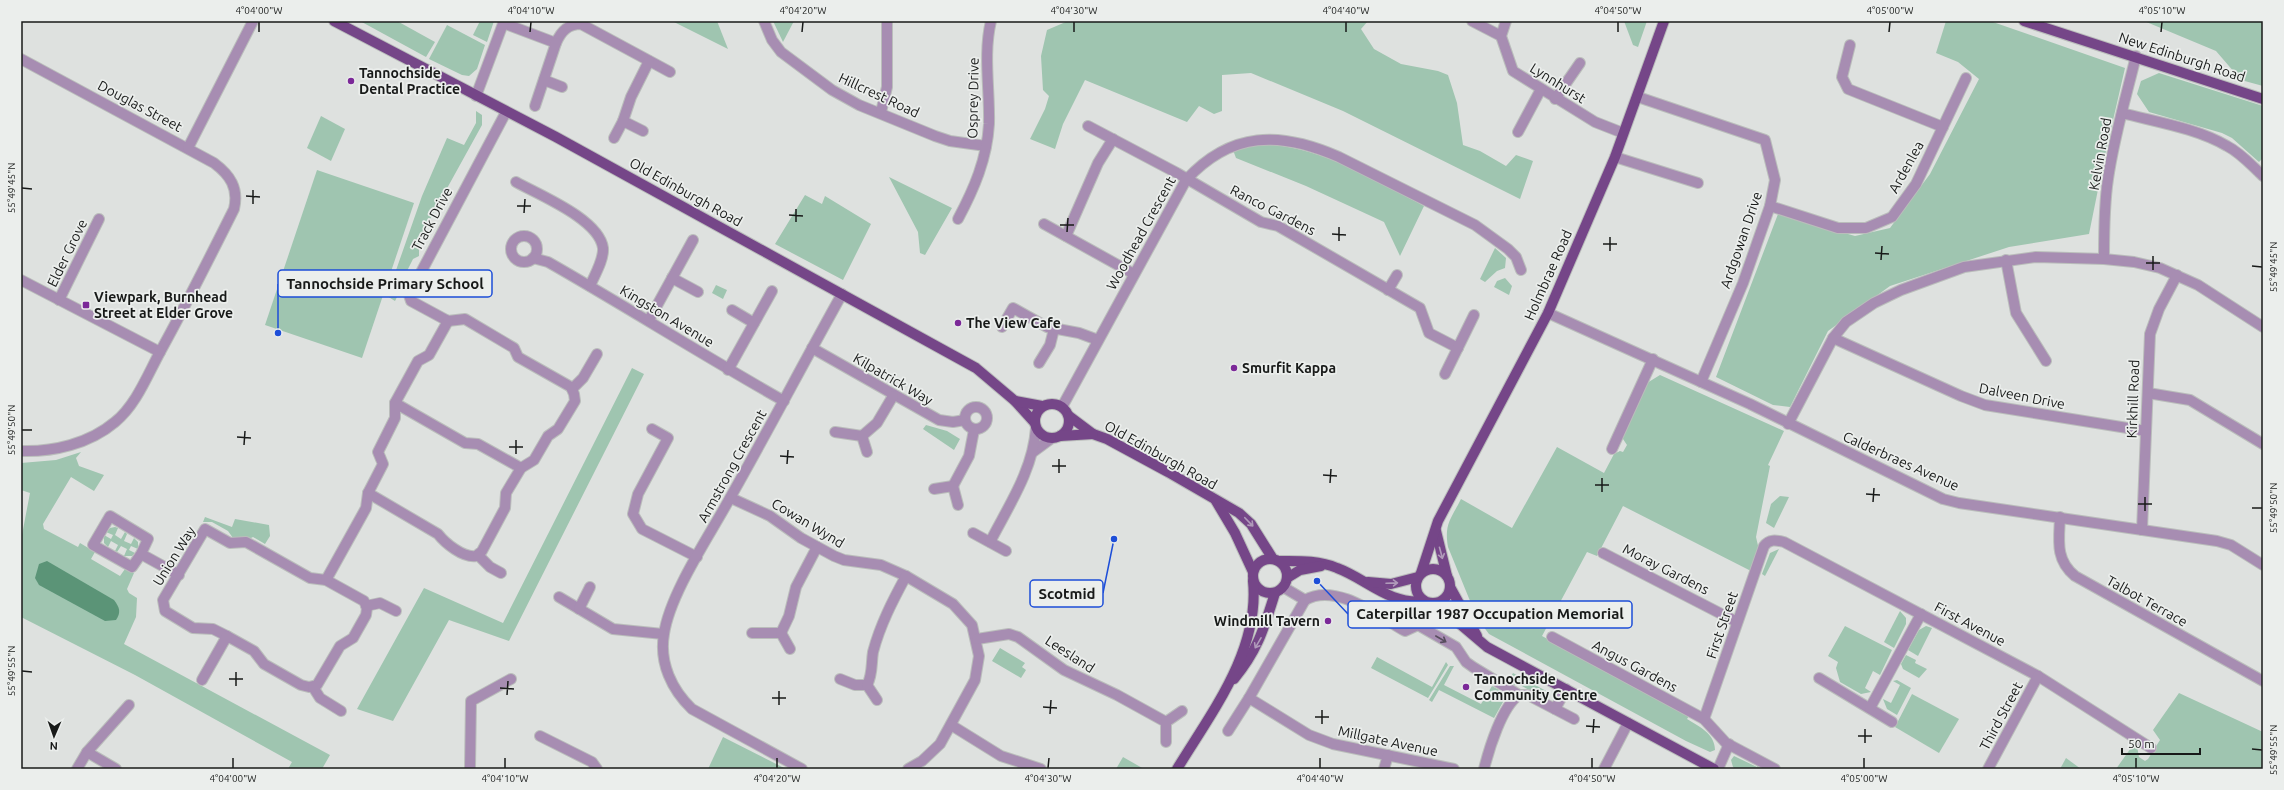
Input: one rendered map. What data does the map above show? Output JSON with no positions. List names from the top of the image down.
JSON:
{
  "streets": {
    "main road": ["New Edinburgh Road", "Old Edinburgh Road", "Holmbrae Road"],
    "street": [
      "Lynnhurst",
      "Hillcrest Road",
      "Osprey Drive",
      "Douglas Street",
      "Kelvin Road",
      "Ardenlea",
      "Ranco Gardens",
      "Track Drive",
      "Woodhead Crescent",
      "Ardgowan Drive",
      "Elder Grove",
      "Kingston Avenue",
      "Kilpatrick Way",
      "Dalveen Drive",
      "Kirkhill Road",
      "Calderbraes Avenue",
      "Armstrong Crescent",
      "Cowan Wynd",
      "Union Way",
      "Moray Gardens",
      "Talbot Terrace",
      "First Avenue",
      "First Street",
      "Leesland",
      "Angus Gardens",
      "Third Street",
      "Millgate Avenue"
    ]
  },
  "crossings": [
    ["New Edinburgh Road", "Kelvin Road"],
    ["Lynnhurst", "Holmbrae Road"],
    ["Hillcrest Road", "Osprey Drive"],
    ["Ardenlea", "Ardgowan Drive"],
    ["Old Edinburgh Road", "Track Drive"],
    ["Old Edinburgh Road", "Woodhead Crescent"],
    ["Old Edinburgh Road", "Armstrong Crescent"],
    ["Ranco Gardens", "Woodhead Crescent"],
    ["Ardgowan Drive", "Holmbrae Road"],
    ["Ardgowan Drive", "Calderbraes Avenue"],
    ["Holmbrae Road", "Calderbraes Avenue"],
    ["Kingston Avenue", "Armstrong Crescent"],
    ["Kilpatrick Way", "Armstrong Crescent"],
    ["Dalveen Drive", "Kirkhill Road"],
    ["Kirkhill Road", "Calderbraes Avenue"],
    ["Calderbraes Avenue", "Talbot Terrace"],
    ["Armstrong Crescent", "Cowan Wynd"],
    ["Cowan Wynd", "Leesland"],
    ["Moray Gardens", "First Street"],
    ["First Avenue", "First Street"],
    ["First Avenue", "Third Street"],
    ["First Street", "Angus Gardens"]
  ],
  "places": {
    "other": [
      "Tannochside Dental Practice",
      "The View Cafe",
      "Tannochside Primary School",
      "Smurfit Kappa",
      "Scotmid",
      "Caterpillar 1987 Occupation Memorial",
      "Windmill Tavern",
      "Tannochside Community Centre"
    ],
    "transit": ["Viewpark, Burnhead Street at Elder Grove"]
  },
  "scale_bar": "50 m",
  "north": "bottom",
  "coordinates": [
    "4°04'00\"W",
    "4°04'10\"W",
    "4°04'20\"W",
    "4°04'30\"W",
    "4°04'40\"W",
    "4°04'50\"W",
    "4°05'00\"W",
    "4°05'10\"W",
    "55°49'45\"N",
    "55°49'50\"N",
    "55°49'55\"N"
  ]
}
